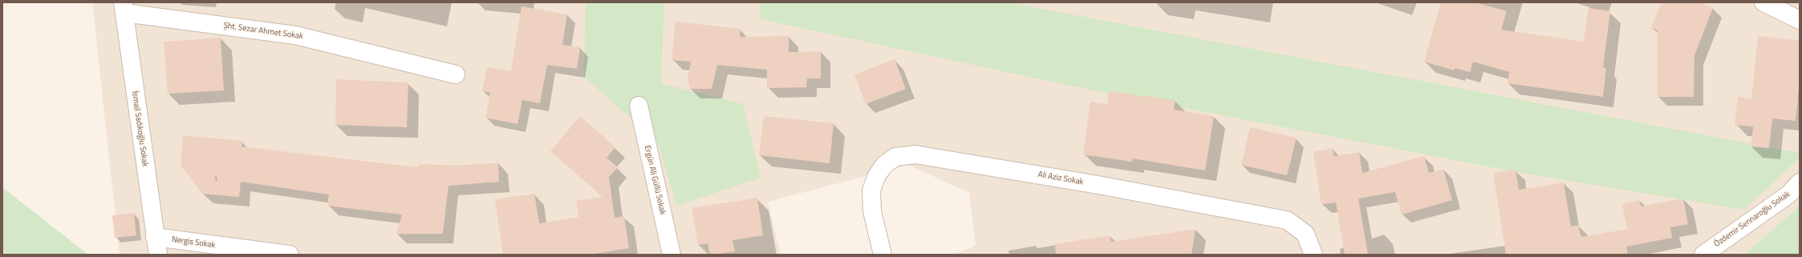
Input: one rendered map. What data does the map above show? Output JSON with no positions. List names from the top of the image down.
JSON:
{
  "streets": {
    "street": [
      "Şht. Sezar Ahmet Sokak",
      "İsmail Sadıkoğlu Sokak",
      "Ali Aziz Sokak",
      "Ergün Ali Güllü Sokak",
      "Özdemir Sennaroğlu Sokak",
      "Nergis Sokak"
    ]
  },
  "crossings": [
    ["Şht. Sezar Ahmet Sokak", "İsmail Sadıkoğlu Sokak"],
    ["İsmail Sadıkoğlu Sokak", "Nergis Sokak"]
  ],
  "house_numbers": ["1"]
}
